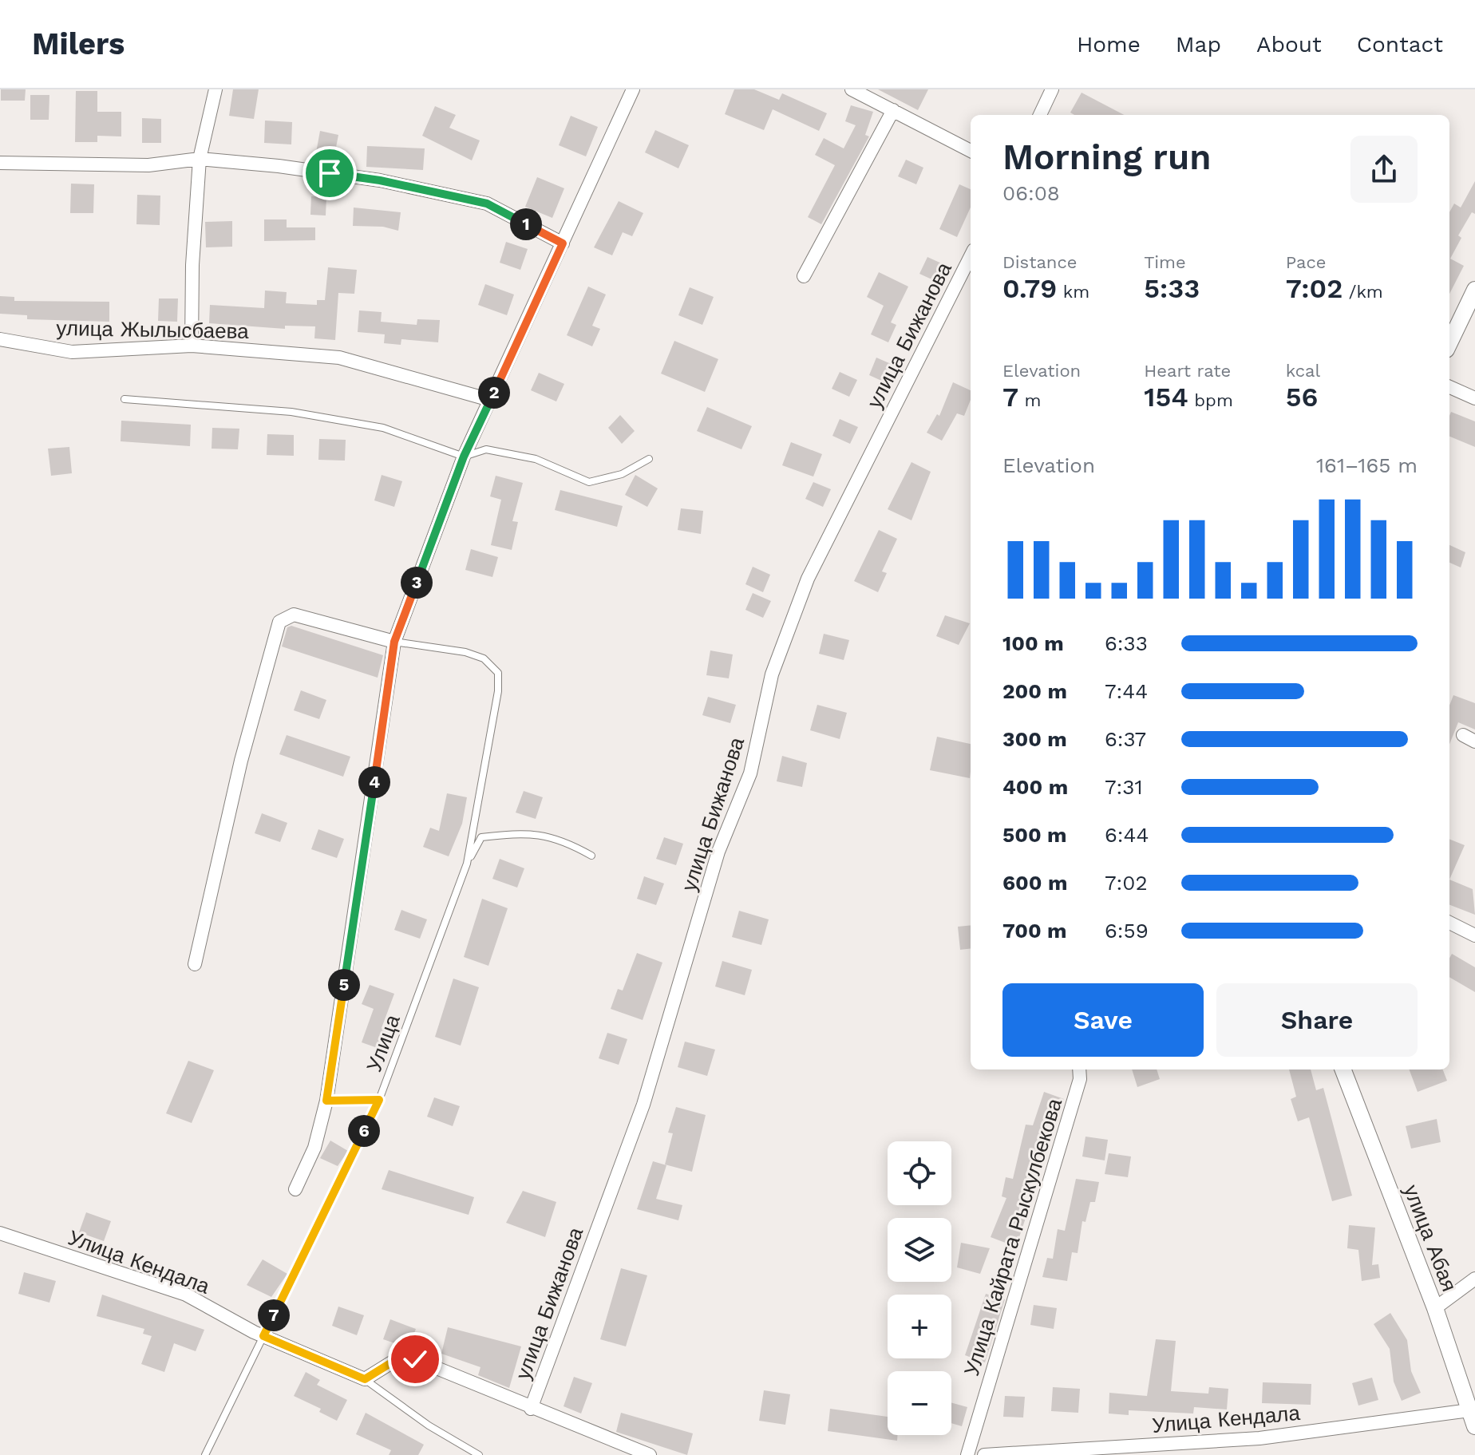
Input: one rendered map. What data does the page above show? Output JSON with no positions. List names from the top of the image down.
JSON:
{
  "streets": {
    "street": [
      "улица Жылысбаева",
      "улица Бижанова",
      "Улица Кайрата Рыскулбекова",
      "улица Абая",
      "Улица Кендала"
    ],
    "lane": ["Улица"]
  },
  "crossings": [
    ["Улица", "Улица Кендала"],
    ["улица Абая", "Улица Кендала"]
  ],
  "page": {
    "header": "Milers",
    "nav": [
      "Home",
      "Map",
      "About",
      "Contact"
    ],
    "heading": ["Morning run", "06:08"],
    "pins": [
      "1",
      "2",
      "3",
      "4",
      "5",
      "6",
      "7"
    ],
    "stats": [
      ["Distance", "0.79 km"],
      ["Time", "5:33"],
      ["Pace", "7:02 /km"],
      ["Elevation", "7 m"],
      ["Heart rate", "154 bpm"],
      ["kcal", "56"]
    ],
    "chart": ["Elevation", "161–165 m"],
    "list": [
      {
        "name": "100 m",
        "note": "6:33"
      },
      {
        "name": "200 m",
        "note": "7:44"
      },
      {
        "name": "300 m",
        "note": "6:37"
      },
      {
        "name": "400 m",
        "note": "7:31"
      },
      {
        "name": "500 m",
        "note": "6:44"
      },
      {
        "name": "600 m",
        "note": "7:02"
      },
      {
        "name": "700 m",
        "note": "6:59"
      }
    ],
    "buttons": ["Save", "Share"],
    "map_buttons": ["+", "−"]
  }
}
